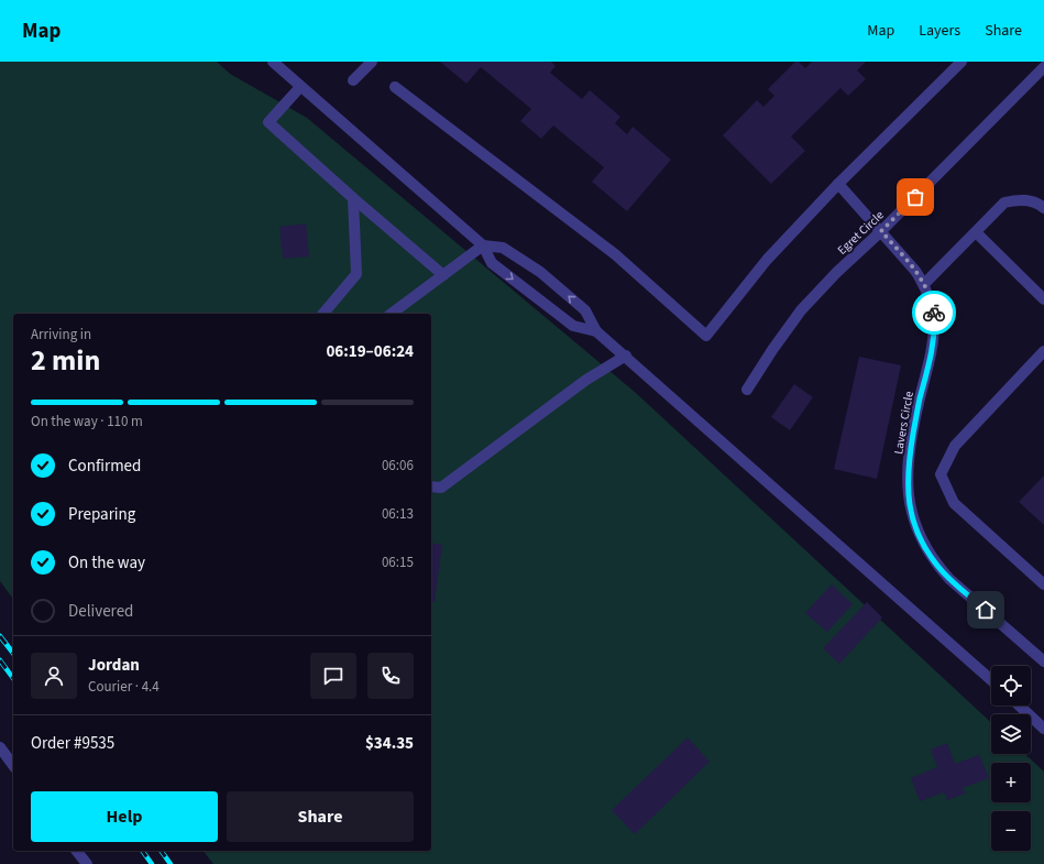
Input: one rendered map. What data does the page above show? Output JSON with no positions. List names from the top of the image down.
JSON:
{
  "streets": {
    "street": ["Egret Circle", "Lavers Circle"]
  },
  "crossings": [
    ["Egret Circle", "Lavers Circle"]
  ],
  "page": {
    "header": "Map",
    "nav": ["Map", "Layers", "Share"],
    "heading": ["2 min", "Arriving in", "06:19–06:24"],
    "panel": [
      "Jordan",
      "Courier · 4.4",
      "Order #9535",
      "$34.35"
    ],
    "bar": "On the way · 110 m",
    "list": [
      ["Confirmed", "06:06"],
      ["Preparing", "06:13"],
      ["On the way", "06:15"],
      "Delivered"
    ],
    "map_buttons": ["+", "−"],
    "buttons": ["Help", "Share"]
  }
}
